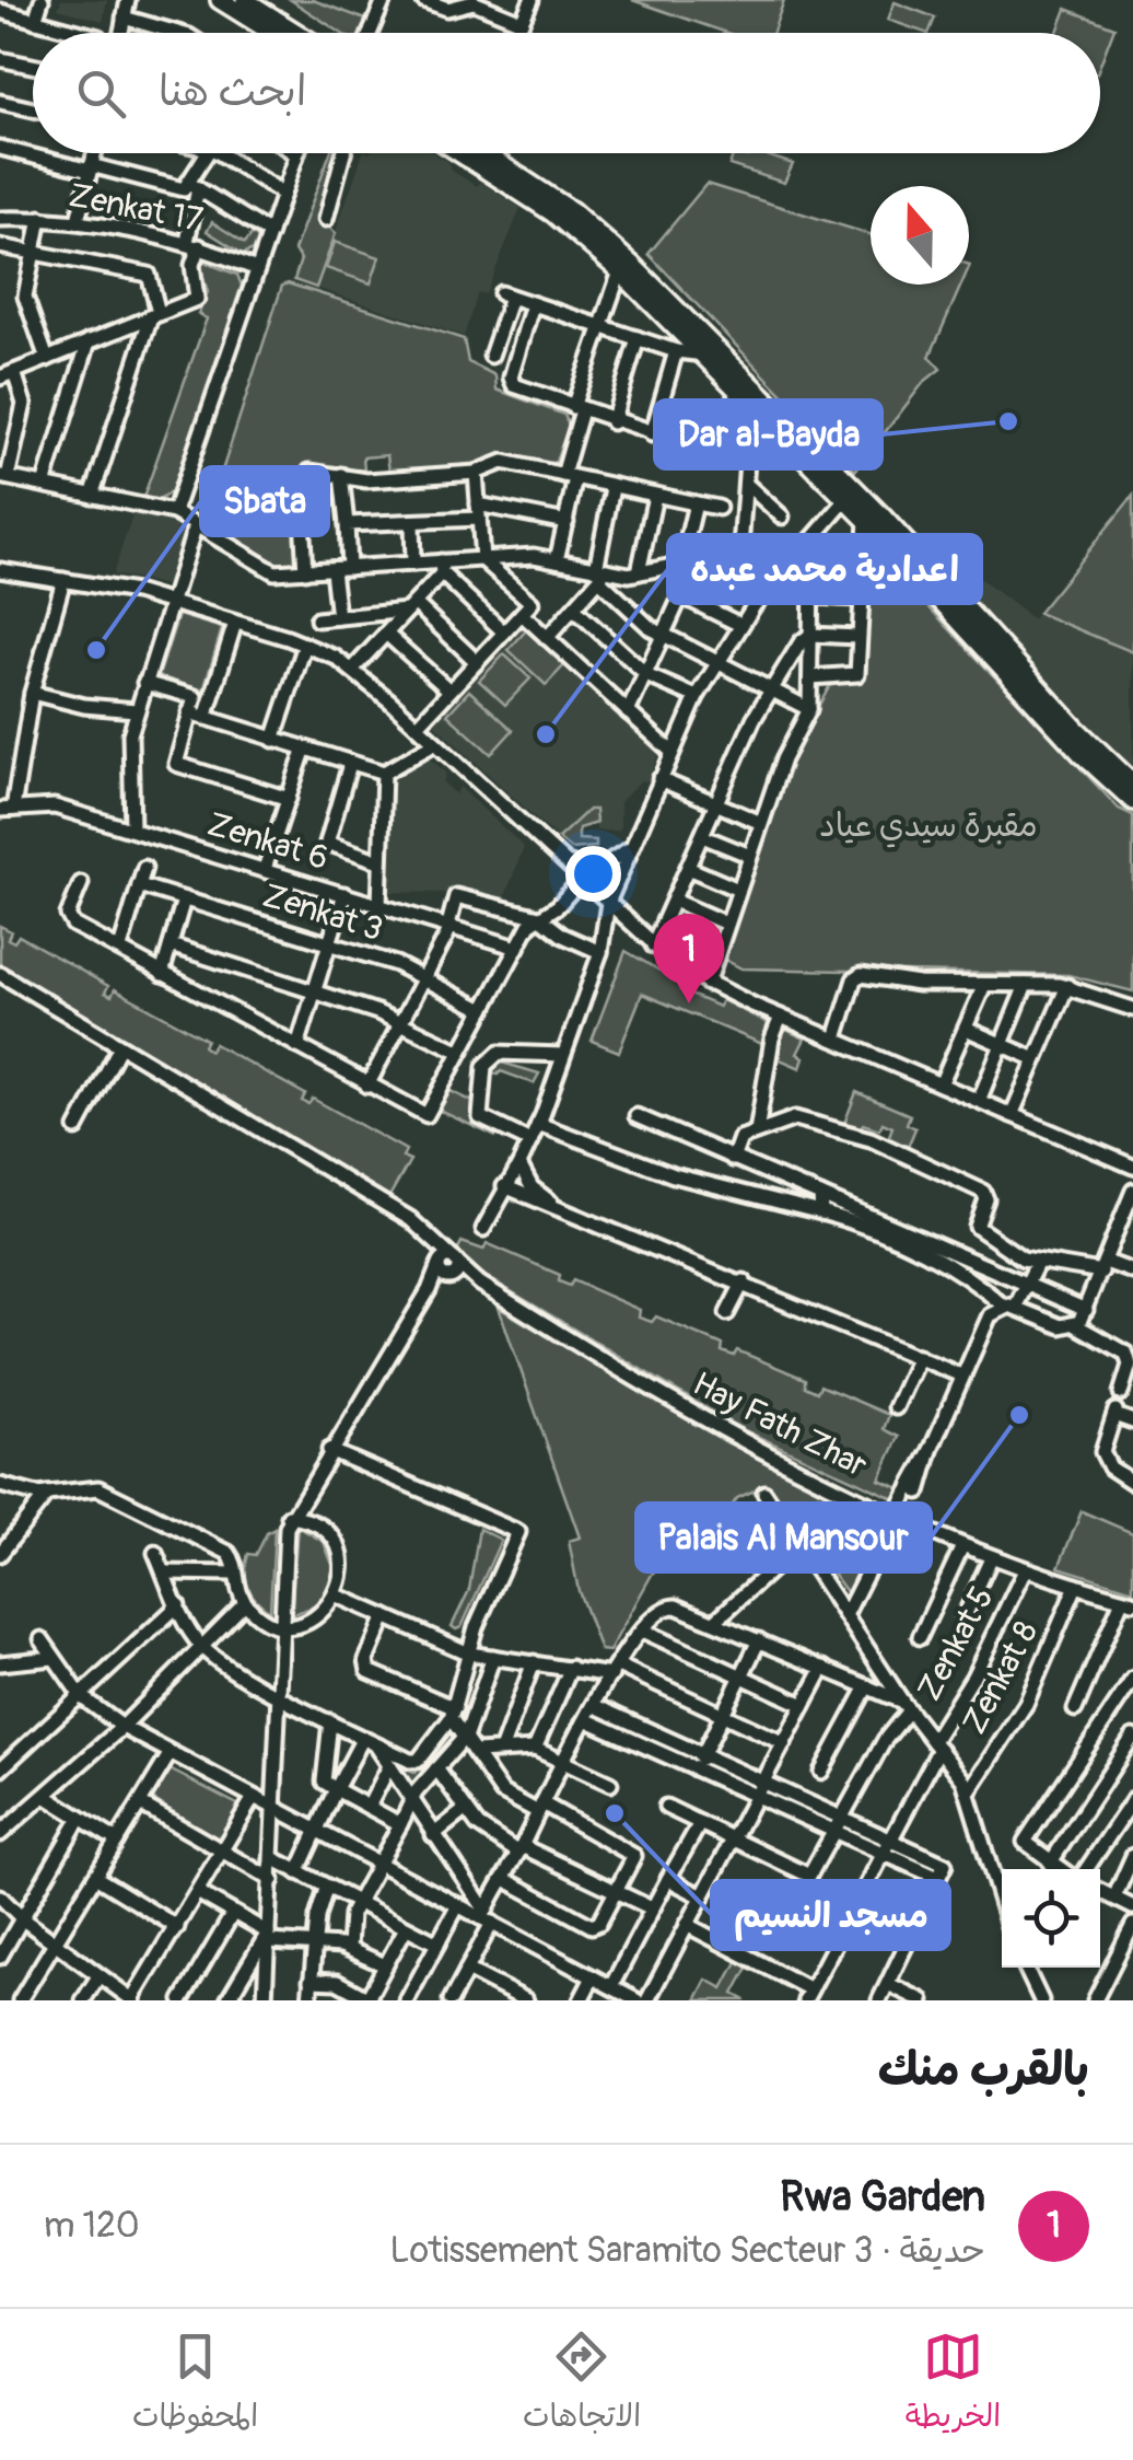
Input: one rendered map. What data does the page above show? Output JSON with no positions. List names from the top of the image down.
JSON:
{
  "streets": {
    "street": [
      "Zenkat 17",
      "Zenkat 6",
      "Zenkat 3",
      "Hay Fath Zhar",
      "Zenkat 5",
      "Zenkat 8"
    ]
  },
  "crossings": [
    ["Hay Fath Zhar", "Zenkat 5"],
    ["Hay Fath Zhar", "Zenkat 8"]
  ],
  "parks": ["مقبرة سيدي عياد"],
  "places": [
    "Dar al-Bayda",
    "Sbata",
    "اعدادية محمد عبده",
    "Palais Al Mansour",
    "مسجد النسيم"
  ],
  "north": "top",
  "page": {
    "search": "ابحث هنا",
    "pins": "1",
    "heading": "بالقرب منك",
    "list": [
      {
        "mark": "1",
        "name": "Rwa Garden",
        "note": "حديقة · Lotissement Saramito Secteur 3",
        "value": "120 m"
      }
    ],
    "nav": ["الخريطة", "الاتجاهات", "المحفوظات"]
  }
}
